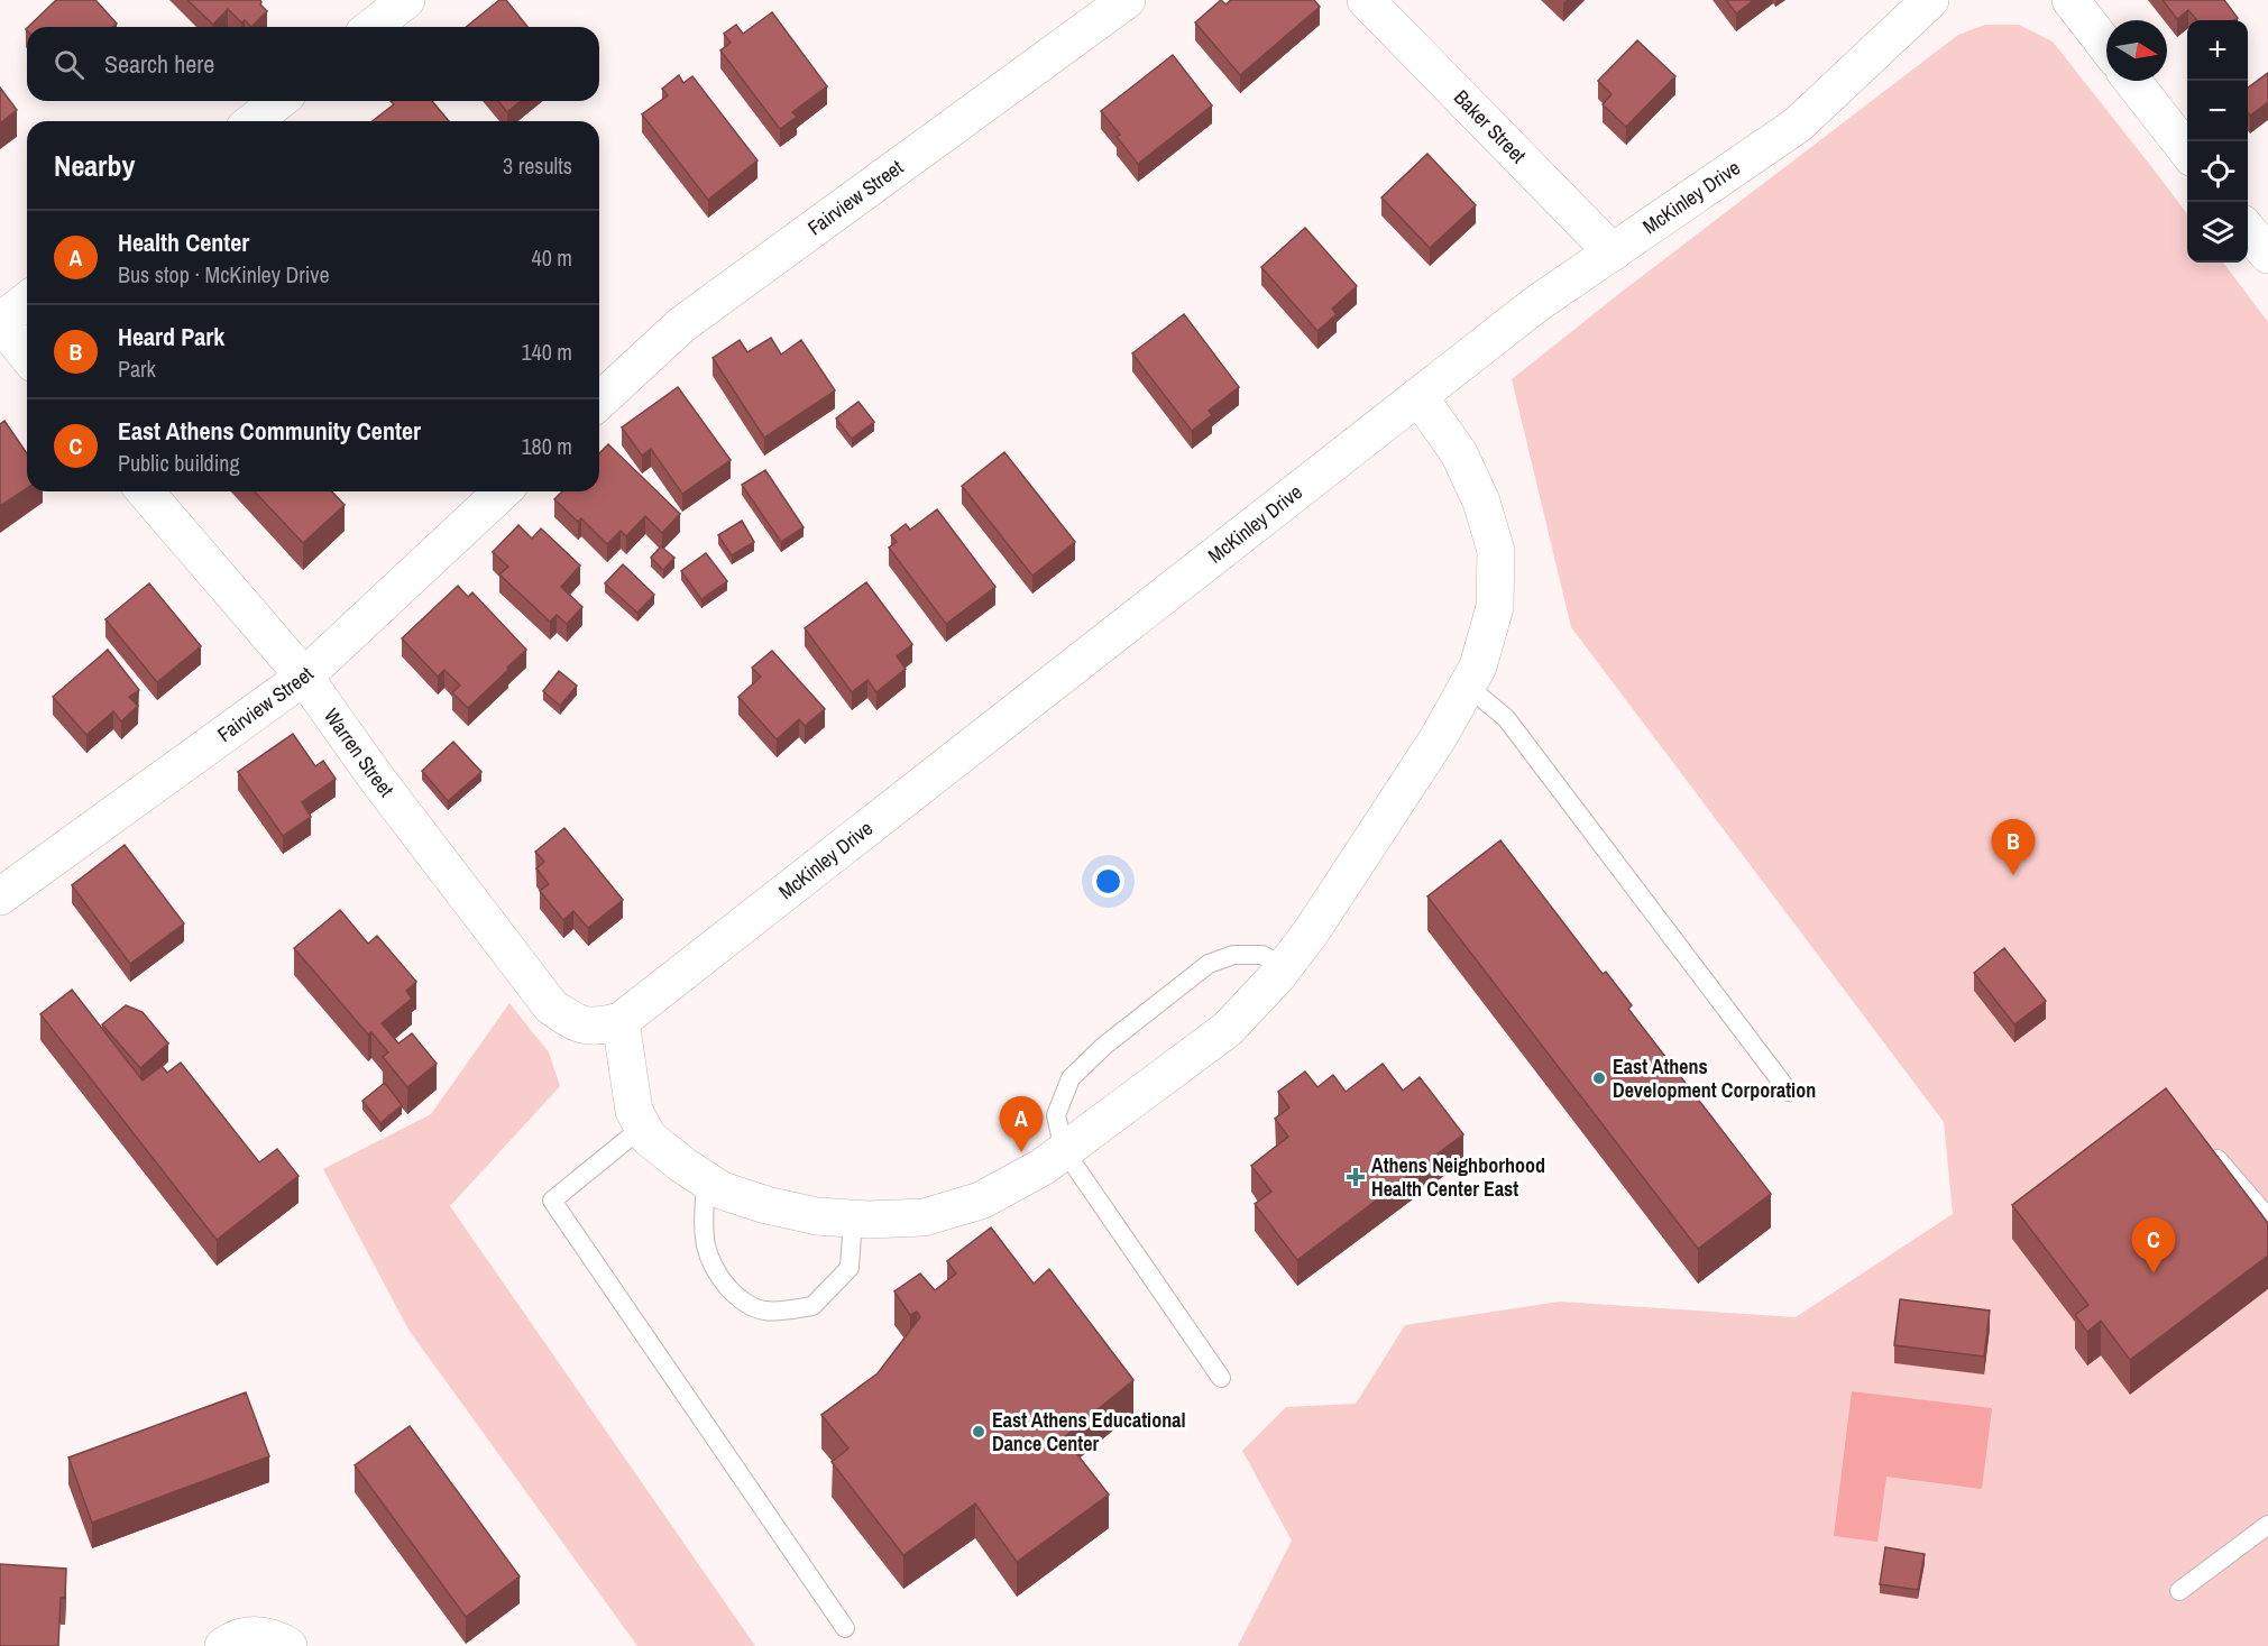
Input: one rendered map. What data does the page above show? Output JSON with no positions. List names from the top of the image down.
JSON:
{
  "streets": {
    "street": [
      "Baker Street",
      "Fairview Street",
      "McKinley Drive",
      "Warren Street"
    ]
  },
  "crossings": [
    ["Baker Street", "McKinley Drive"],
    ["Fairview Street", "Warren Street"],
    ["McKinley Drive", "Warren Street"]
  ],
  "places": {
    "other": ["East Athens Development Corporation", "East Athens Educational Dance Center"],
    "health": ["Athens Neighborhood Health Center East"]
  },
  "north": "right",
  "page": {
    "map_buttons": ["+", "−"],
    "search": "Search here",
    "heading": ["Nearby", "3 results"],
    "list": [
      {
        "mark": "A",
        "name": "Health Center",
        "note": "Bus stop · McKinley Drive",
        "value": "40 m"
      },
      {
        "mark": "B",
        "name": "Heard Park",
        "note": "Park",
        "value": "140 m"
      },
      {
        "mark": "C",
        "name": "East Athens Community Center",
        "note": "Public building",
        "value": "180 m"
      }
    ],
    "pins": ["B", "A", "C"]
  }
}
